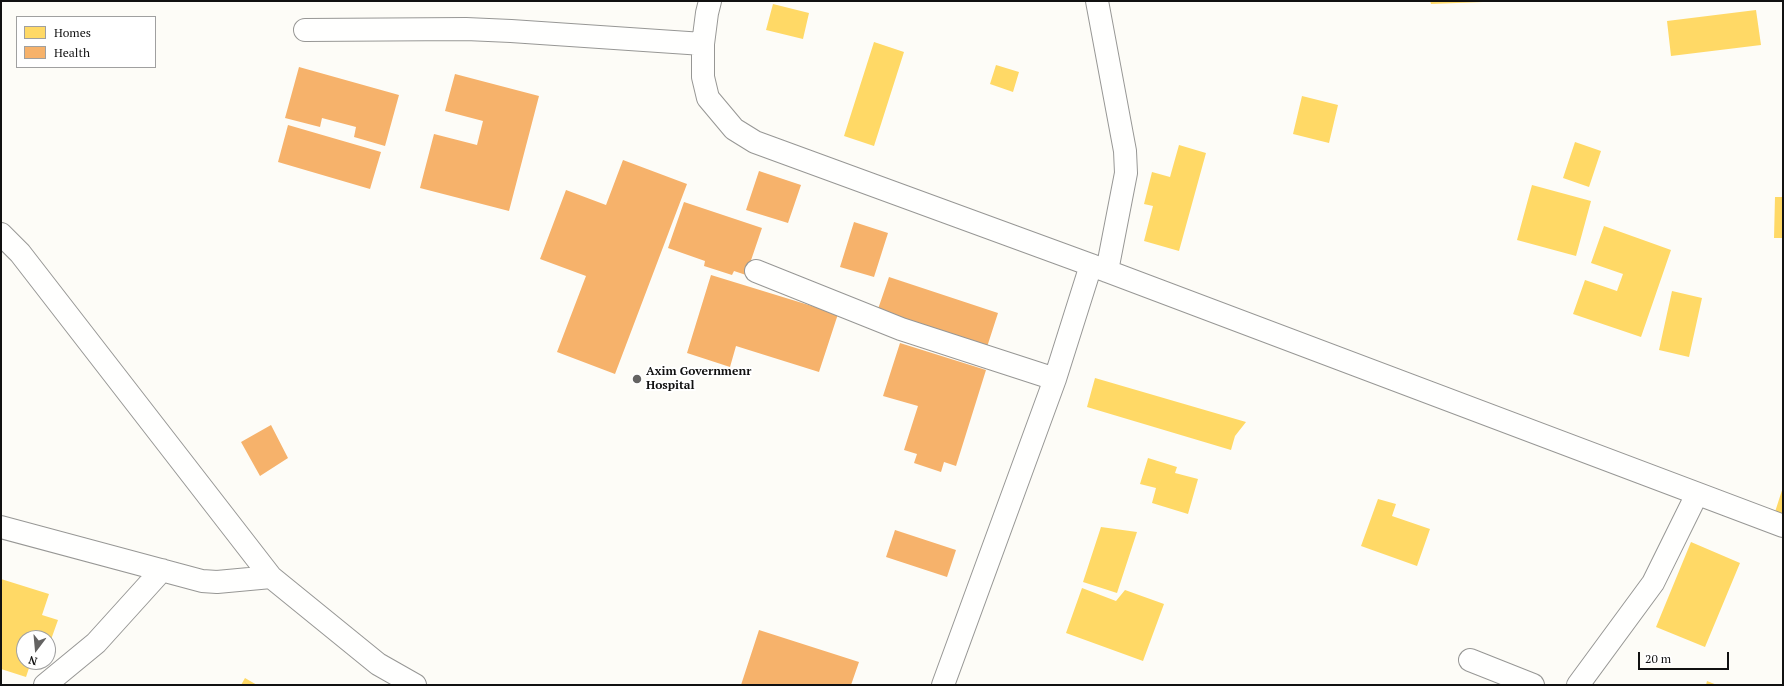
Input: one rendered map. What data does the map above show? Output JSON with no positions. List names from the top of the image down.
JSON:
{
  "places": ["Axim Governmenr Hospital"],
  "legend": ["Homes", "Health"],
  "scale_bar": "20 m",
  "north": "bottom"
}
